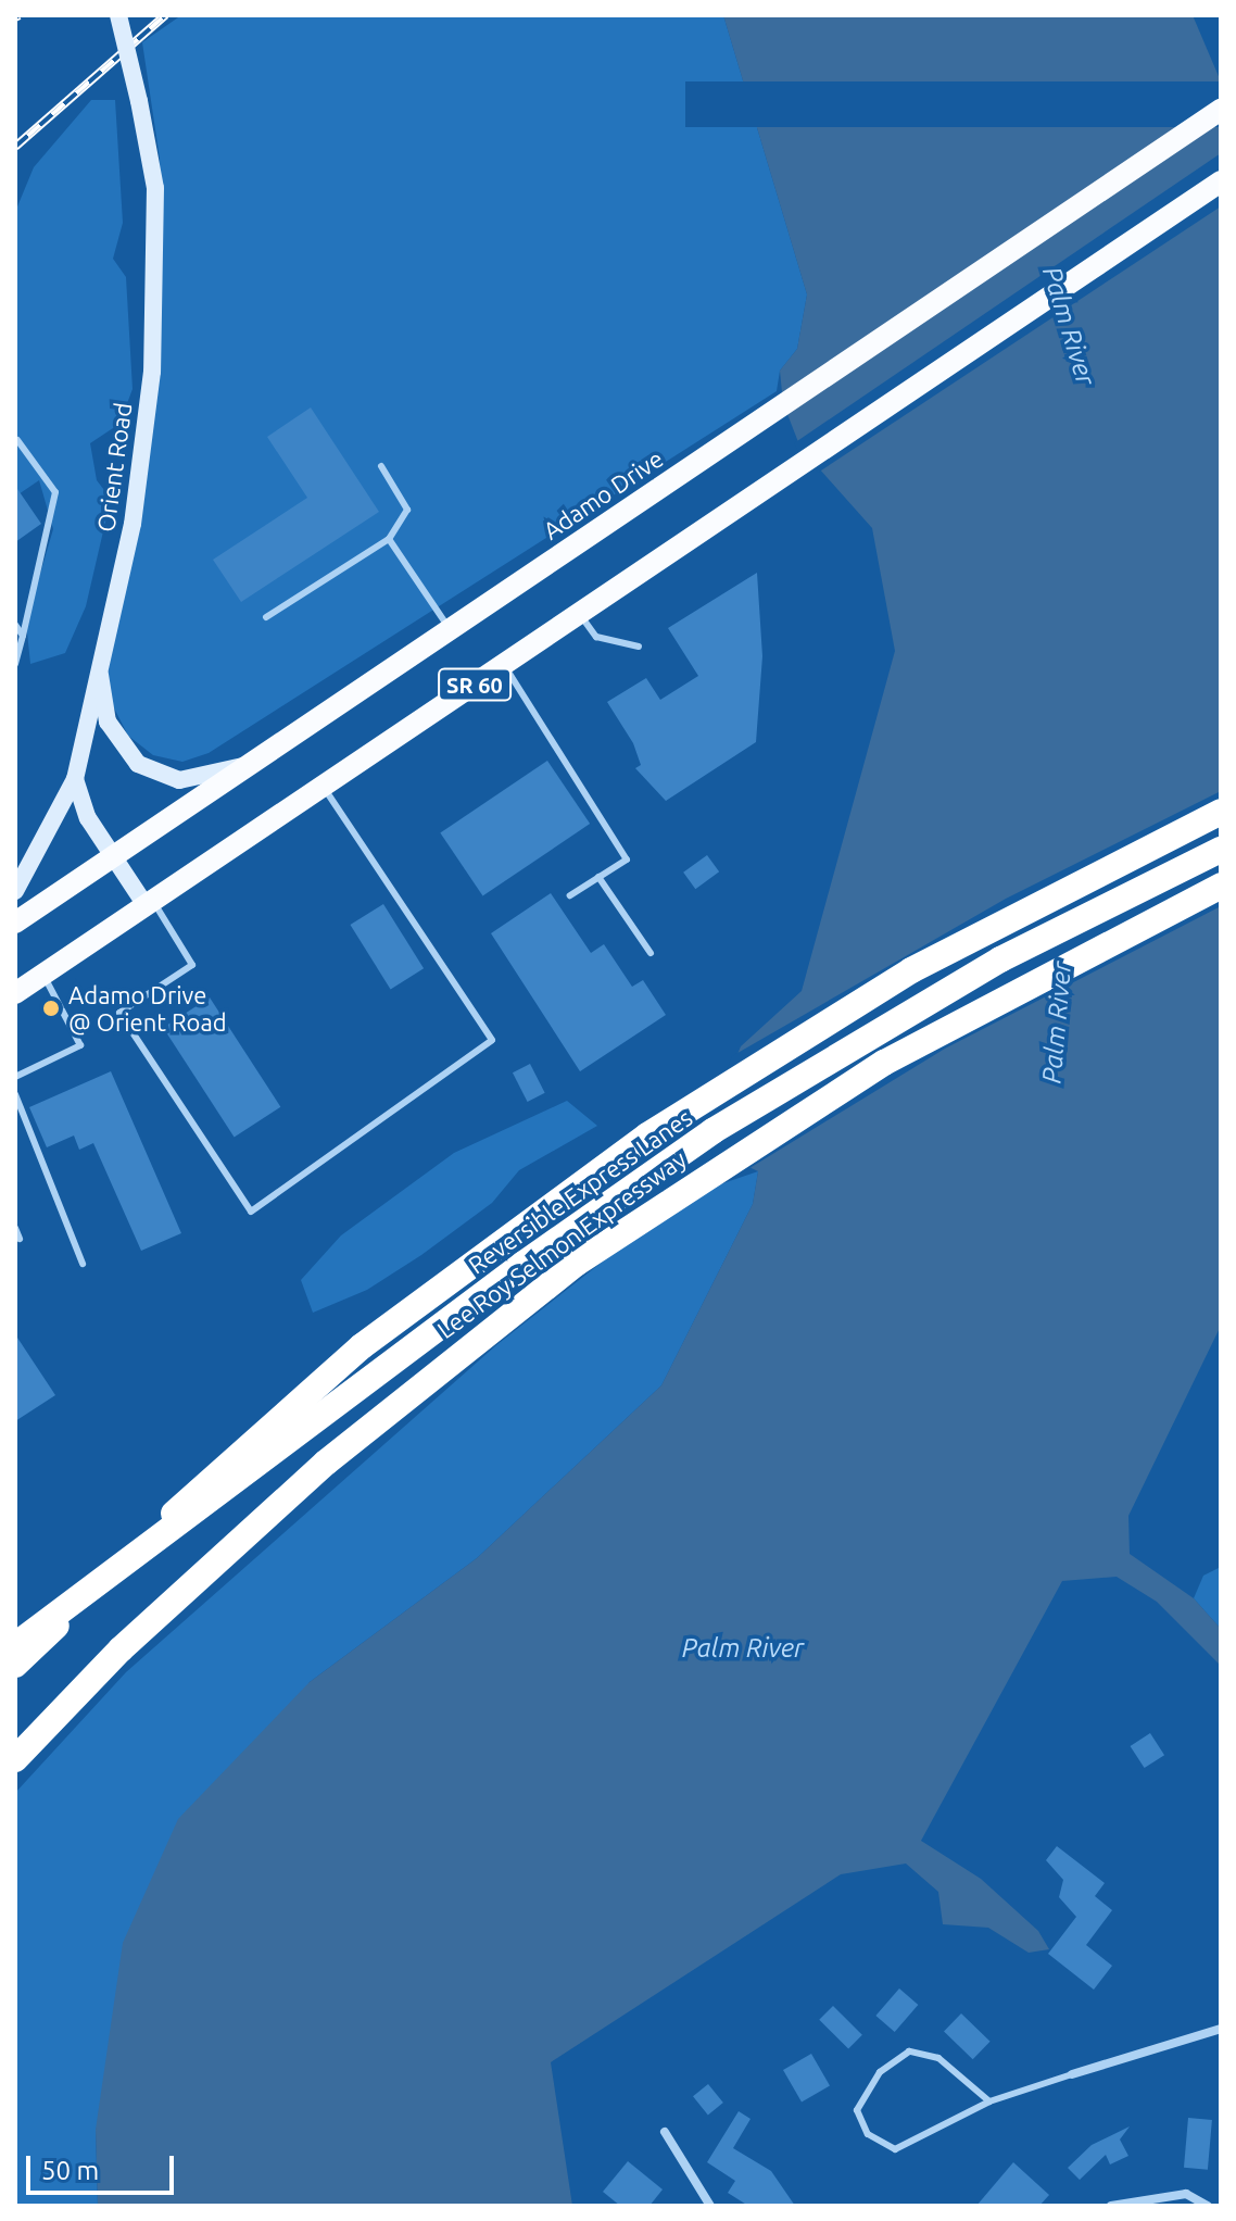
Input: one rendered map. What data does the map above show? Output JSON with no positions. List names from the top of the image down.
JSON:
{
  "streets": {
    "highway": ["Reversible Express Lanes", "Lee Roy Selmon Expressway"],
    "main road": ["Adamo Drive", "SR 60"],
    "street": ["Orient Road"]
  },
  "water": ["Palm River"],
  "places": ["Adamo Drive @ Orient Road"],
  "scale_bar": "50 m"
}
